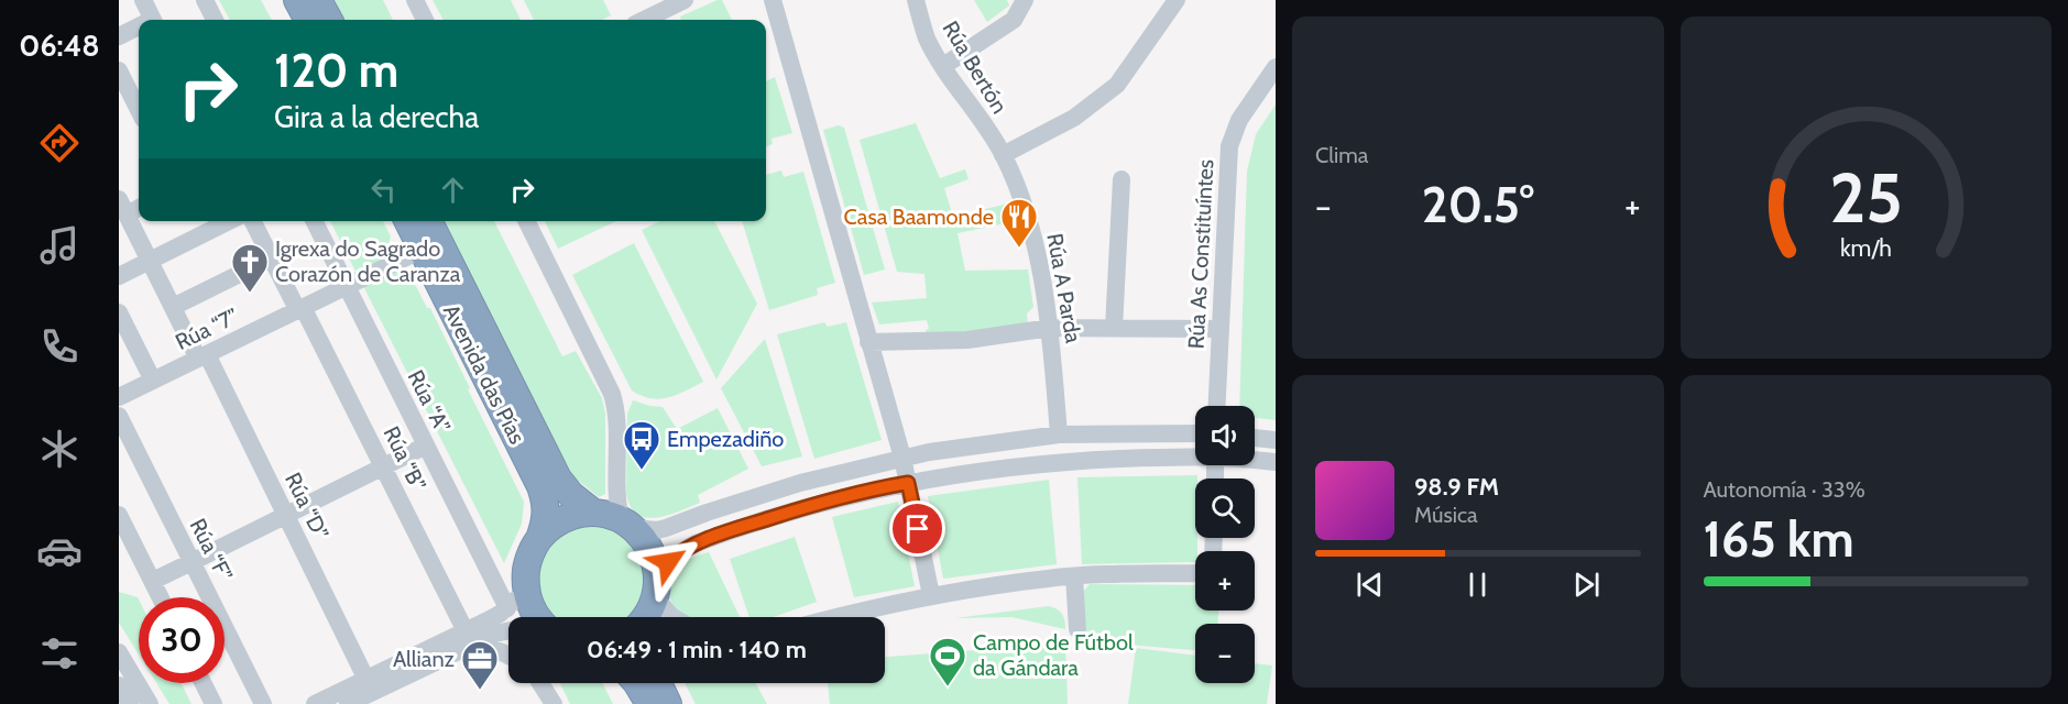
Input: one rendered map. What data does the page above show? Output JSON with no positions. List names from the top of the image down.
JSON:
{
  "streets": {
    "highway": ["Avenida das Pías"],
    "street": [
      "Rúa Bertón",
      "Rúa As Constituíntes",
      "Rúa A Parda",
      "Rúa “7”",
      "Rúa “A”",
      "Rúa “B”",
      "Rúa “D”",
      "Rúa “F”"
    ]
  },
  "crossings": [
    ["Rúa Bertón", "Rúa A Parda"],
    ["Rúa “7”", "Avenida das Pías"],
    ["Rúa “7”", "Rúa “A”"],
    ["Rúa “7”", "Rúa “B”"],
    ["Rúa “7”", "Rúa “D”"]
  ],
  "places": {
    "restaurant": ["Casa Baamonde"],
    "church": ["Igrexa do Sagrado Corazón de Caranza"],
    "bus stop": ["Empezadiño"],
    "sports": ["Campo de Fútbol da Gándara"],
    "office": ["Allianz"]
  },
  "page": {
    "tabs": "06:48",
    "tile": [
      "Clima",
      ["Autonomía · 33%", "165 km"]
    ],
    "turn": ["120 m", "Gira a la derecha"],
    "heat": ["−", "20.5°", "+"],
    "map_buttons": ["+", "−"],
    "song": ["98.9 FM", "Música"],
    "limit": "30",
    "trip": "06:49 · 1 min · 140 m",
    "gauge": ["25", "km/h"]
  }
}
